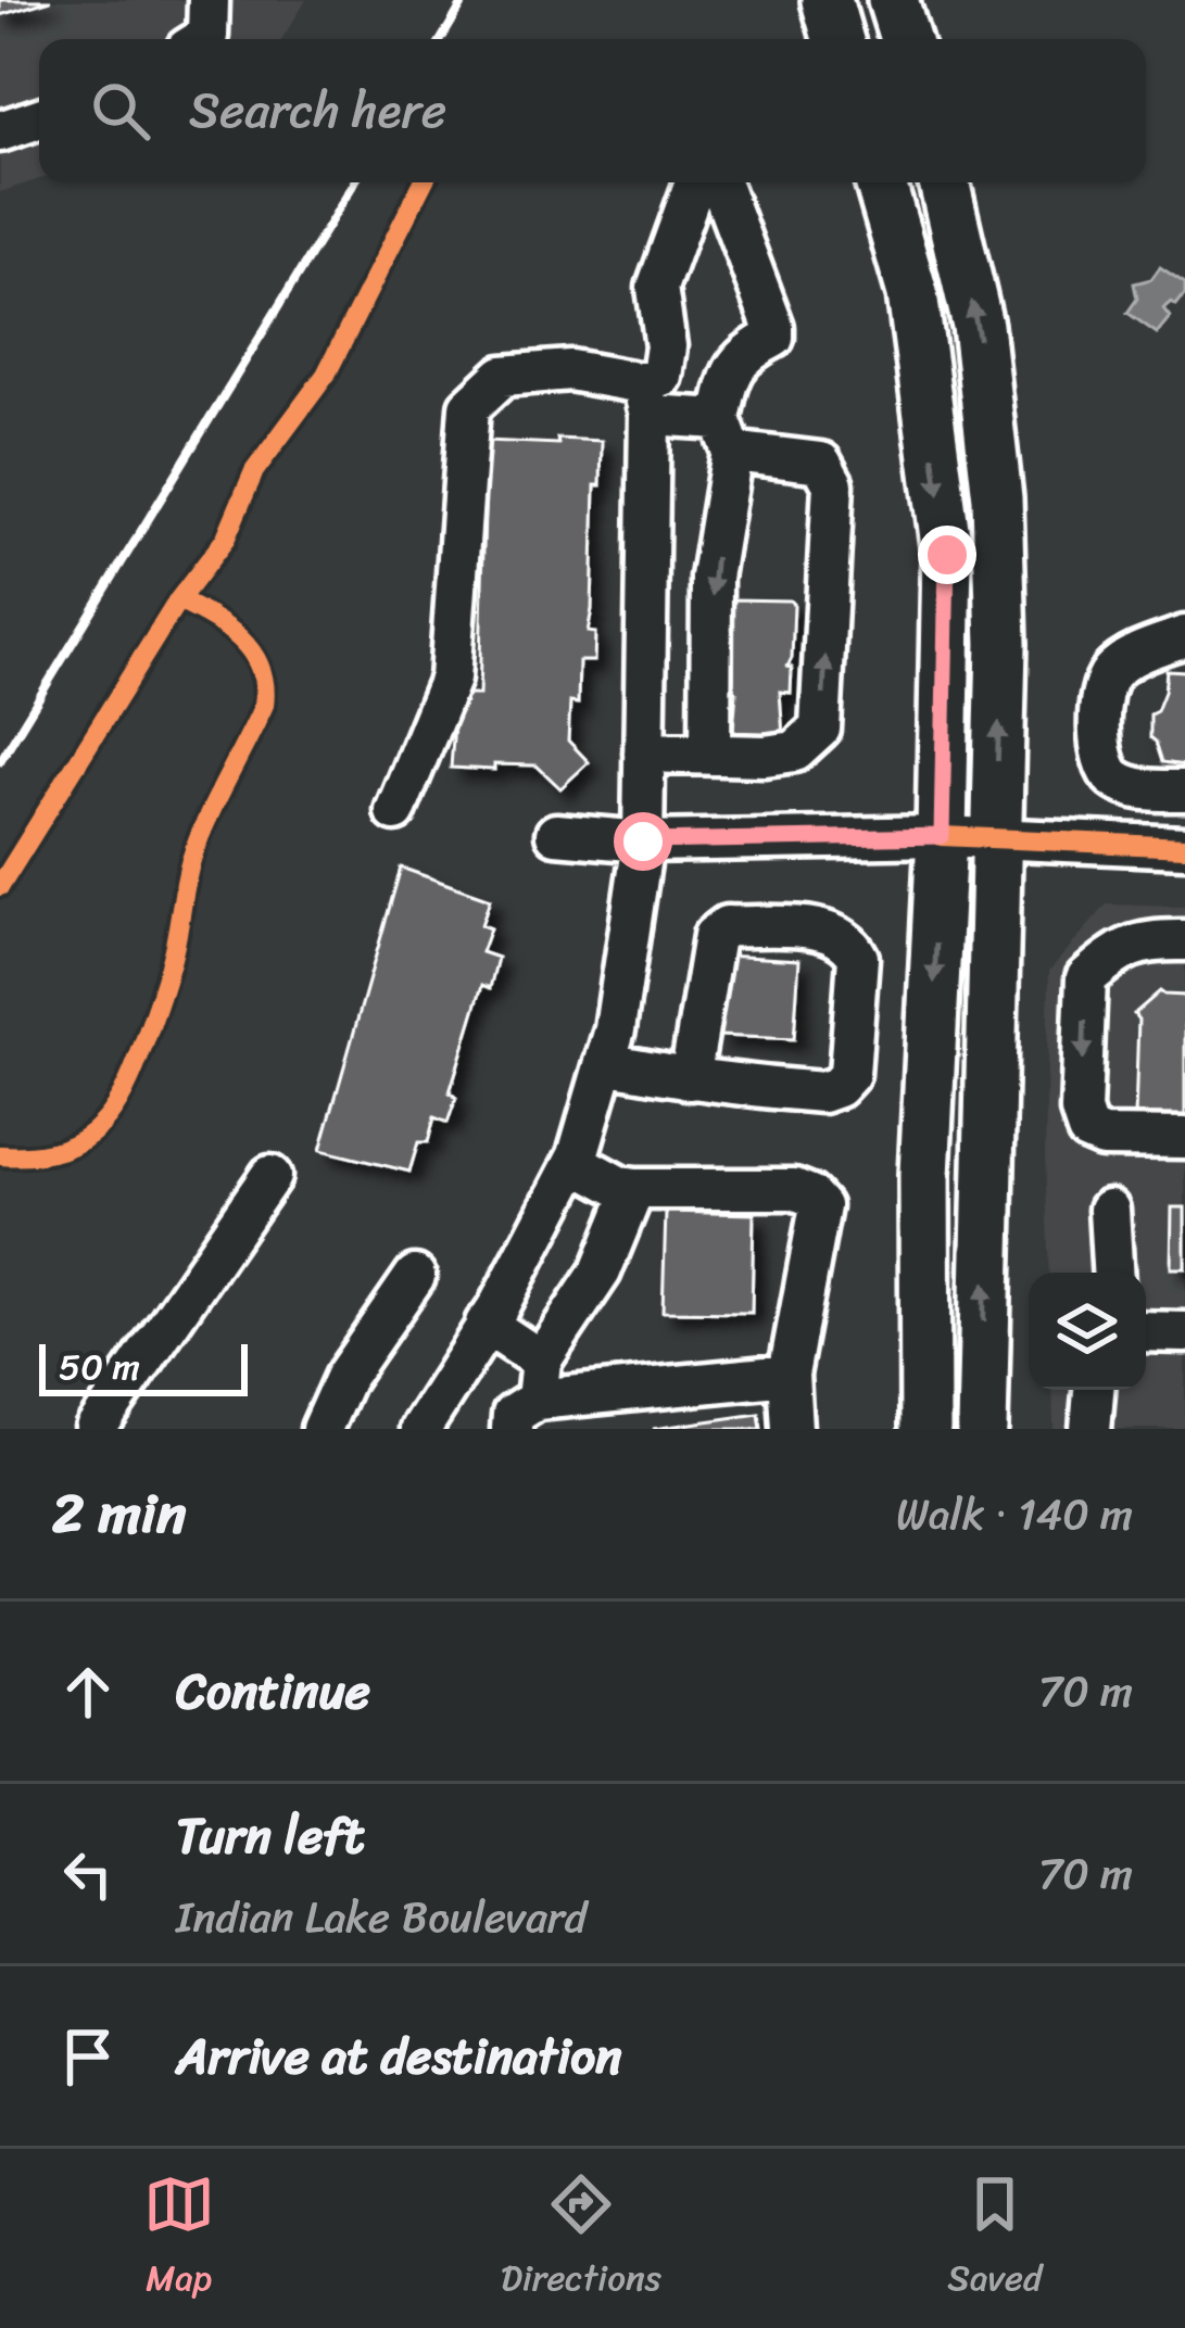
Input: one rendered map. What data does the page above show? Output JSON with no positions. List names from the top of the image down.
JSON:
{
  "scale_bar": "50 m",
  "page": {
    "search": "Search here",
    "scale": "50 m",
    "heading": ["2 min", "Walk · 140 m"],
    "list": [
      ["Continue", "70 m"],
      ["Turn left", "Indian Lake Boulevard", "70 m"],
      "Arrive at destination"
    ],
    "nav": ["Map", "Directions", "Saved"]
  }
}
